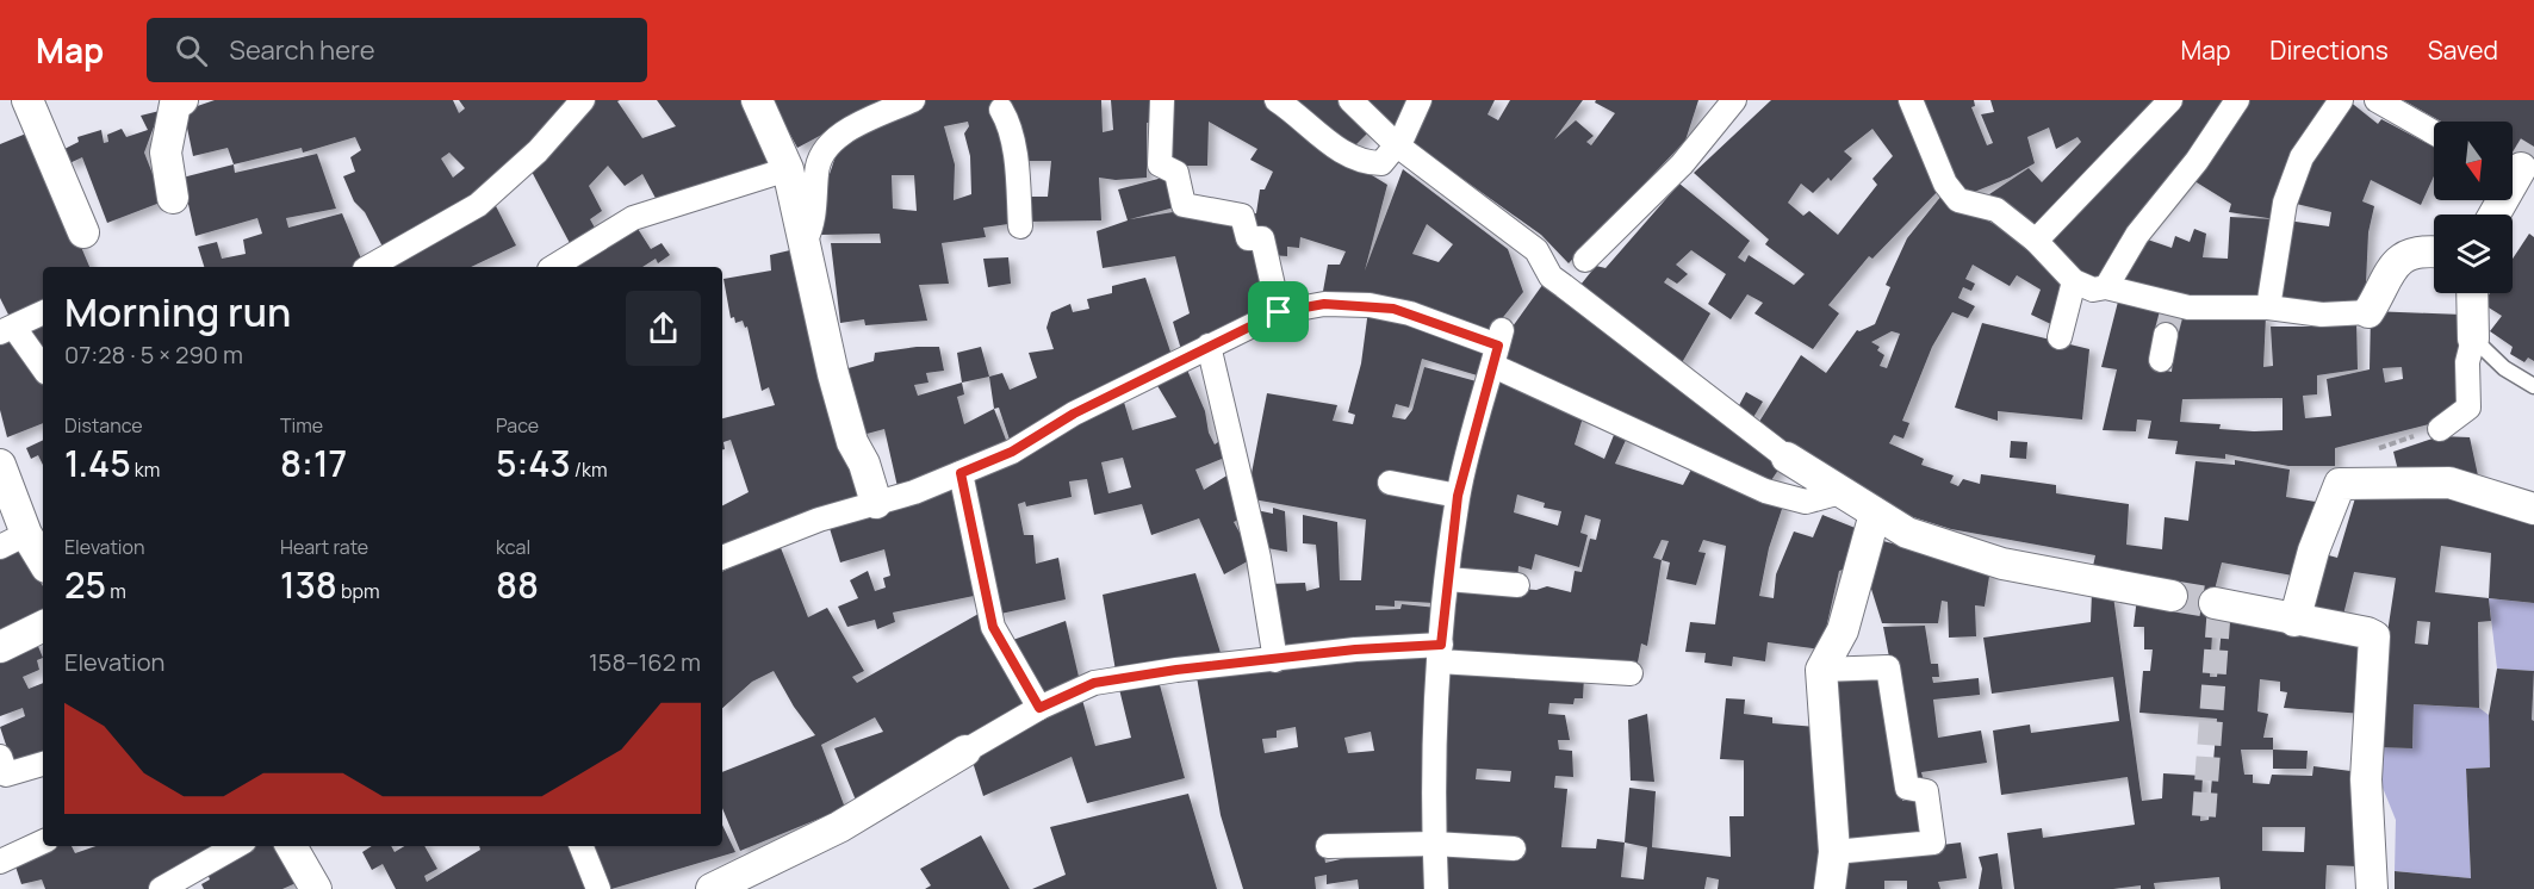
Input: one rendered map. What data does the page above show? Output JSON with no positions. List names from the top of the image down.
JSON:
{
  "north": "bottom",
  "page": {
    "header": "Map",
    "search": "Search here",
    "nav": ["Map", "Directions", "Saved"],
    "heading": ["Morning run", "07:28 · 5 × 290 m"],
    "stats": [
      ["Distance", "1.45 km"],
      ["Time", "8:17"],
      ["Pace", "5:43 /km"],
      ["Elevation", "25 m"],
      ["Heart rate", "138 bpm"],
      ["kcal", "88"]
    ],
    "chart": ["Elevation", "158–162 m"]
  }
}
